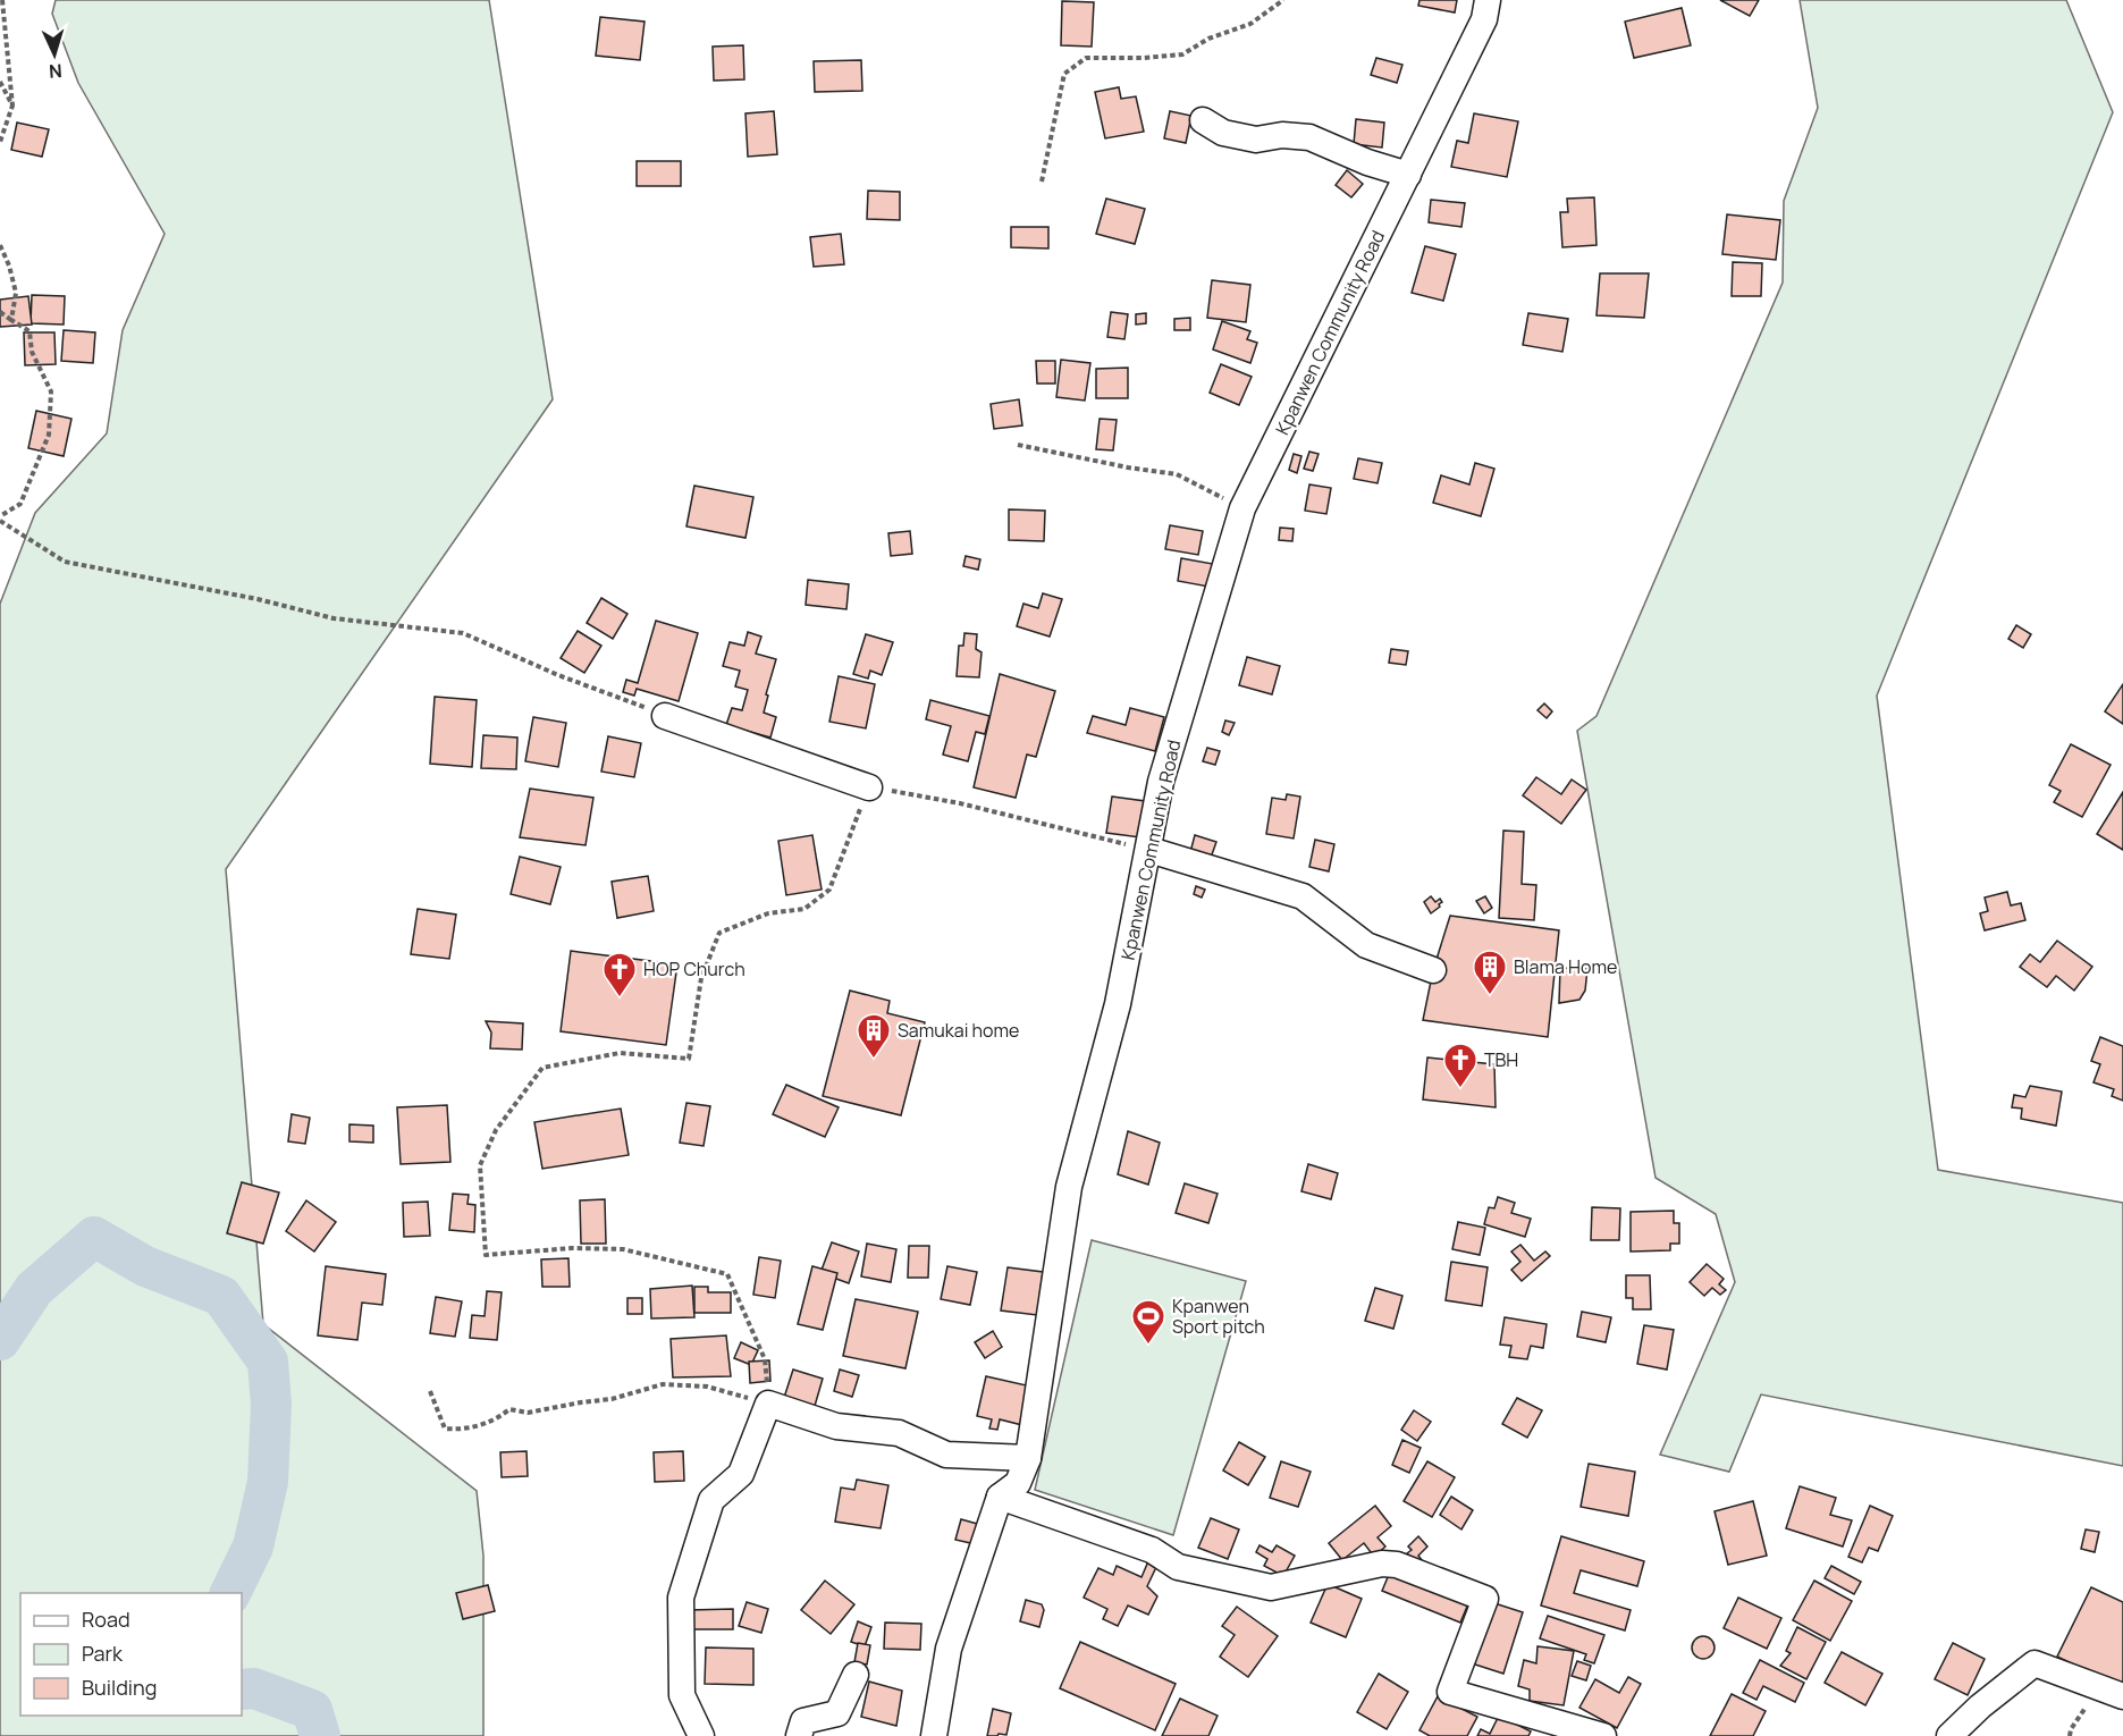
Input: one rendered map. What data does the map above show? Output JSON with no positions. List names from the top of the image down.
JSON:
{
  "streets": {
    "street": ["Kpanwen Community Road"]
  },
  "places": {
    "building": ["Blama Home", "Samukai home"],
    "church": ["HOP Church", "TBH"],
    "sports": ["Kpanwen Sport pitch"]
  },
  "legend": ["Road", "Park", "Building"],
  "north": "bottom"
}
